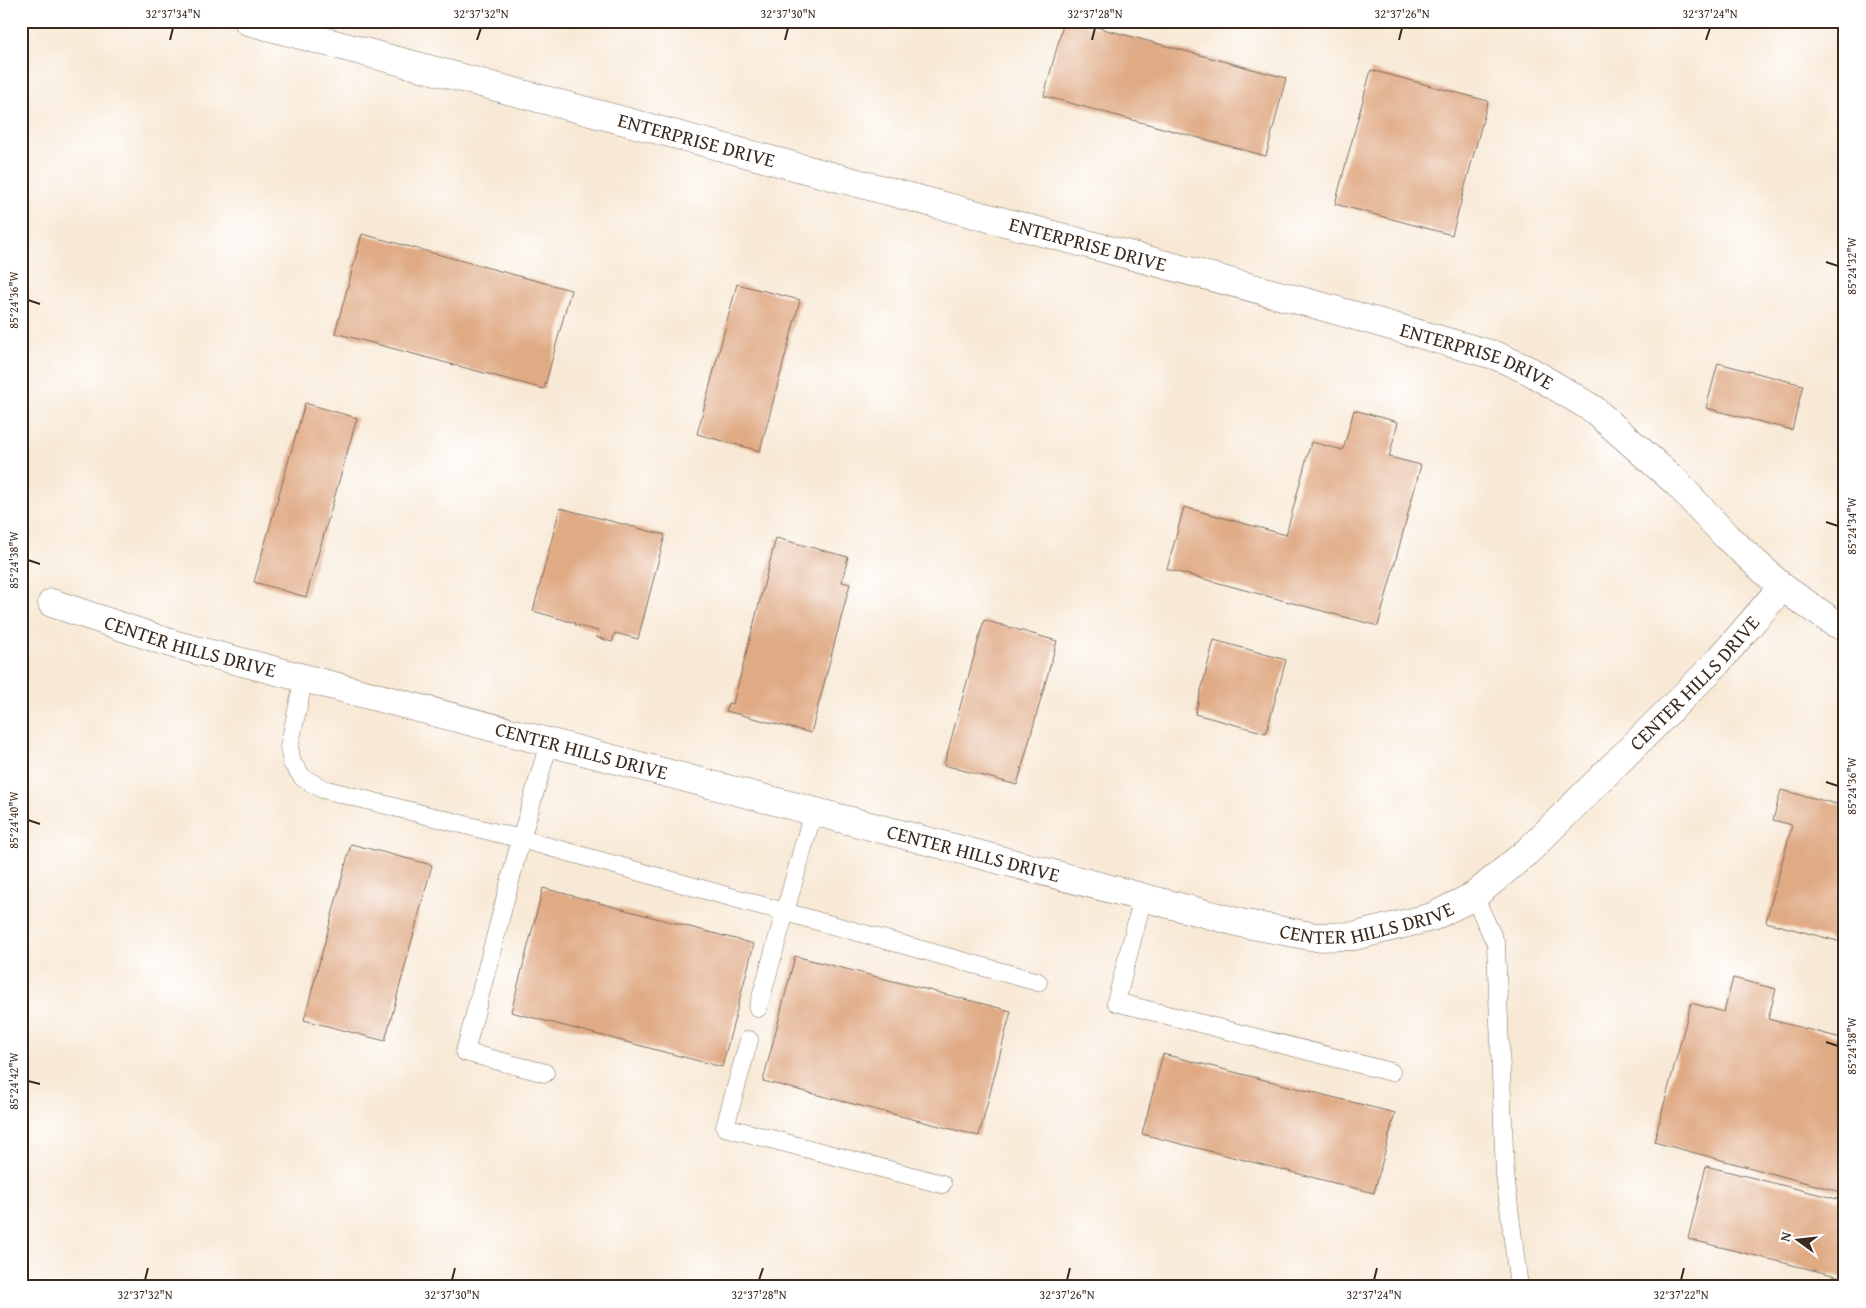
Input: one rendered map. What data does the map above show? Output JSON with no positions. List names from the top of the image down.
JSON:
{
  "streets": {
    "street": ["ENTERPRISE DRIVE", "CENTER HILLS DRIVE"]
  },
  "crossings": [
    ["ENTERPRISE DRIVE", "CENTER HILLS DRIVE"]
  ],
  "north": "left",
  "coordinates": [
    "32°37'34\"N",
    "32°37'32\"N",
    "32°37'30\"N",
    "32°37'28\"N",
    "32°37'26\"N",
    "32°37'24\"N",
    "85°24'32\"W",
    "85°24'36\"W",
    "85°24'34\"W",
    "85°24'38\"W",
    "85°24'40\"W",
    "85°24'42\"W",
    "32°37'22\"N"
  ]
}
